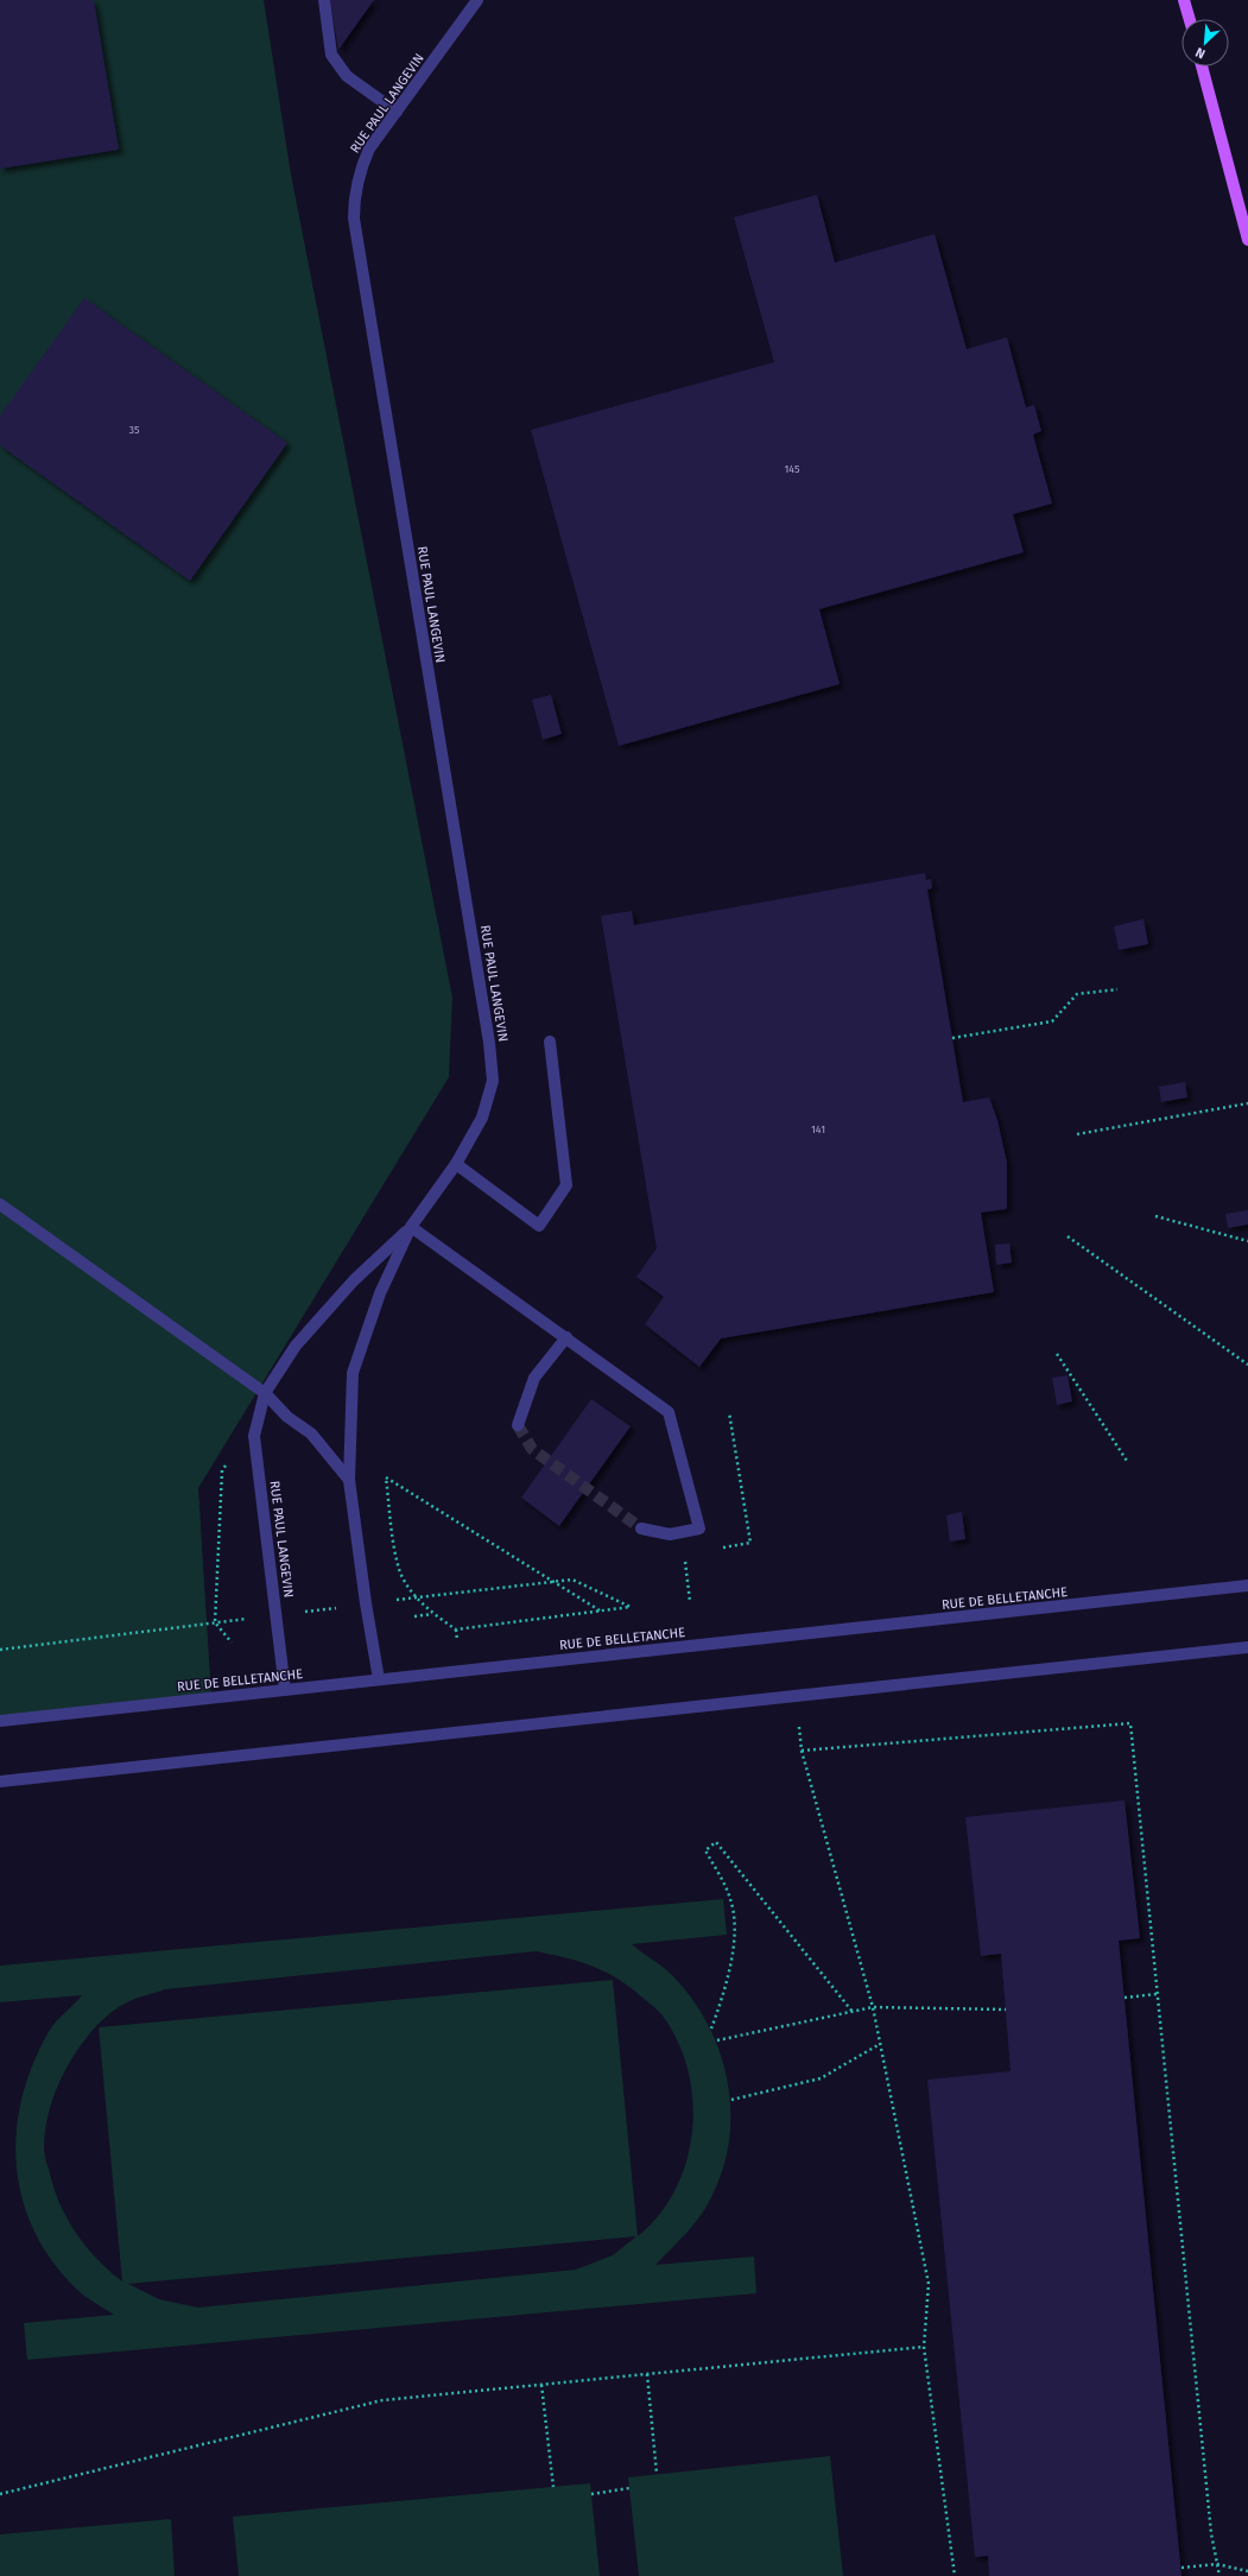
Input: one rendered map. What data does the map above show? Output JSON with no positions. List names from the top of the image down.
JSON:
{
  "streets": {
    "street": ["RUE PAUL LANGEVIN", "RUE DE BELLETANCHE"]
  },
  "crossings": [
    ["RUE PAUL LANGEVIN", "RUE DE BELLETANCHE"]
  ],
  "house_numbers": ["35", "145", "141"],
  "north": "bottom left"
}
